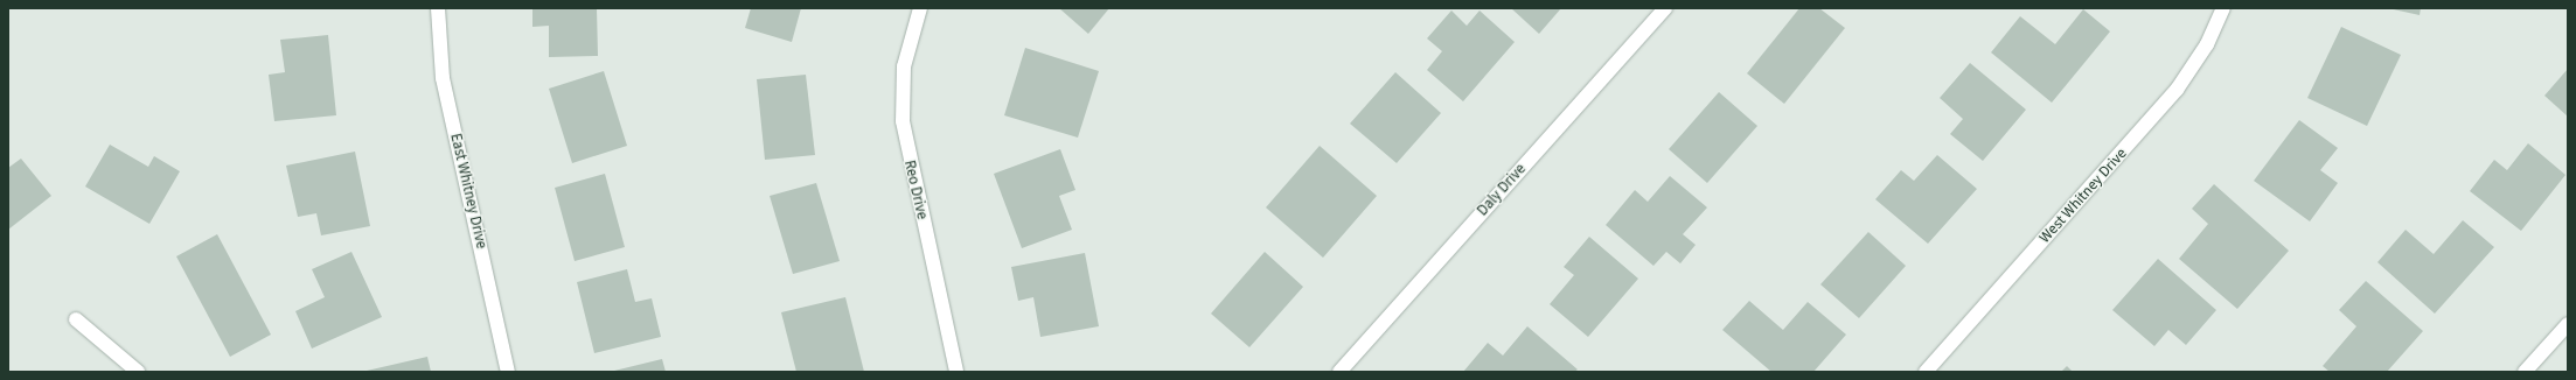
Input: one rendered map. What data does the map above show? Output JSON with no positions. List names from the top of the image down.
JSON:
{
  "streets": {
    "street": [
      "Reo Drive",
      "Daly Drive",
      "East Whitney Drive",
      "West Whitney Drive"
    ]
  }
}
